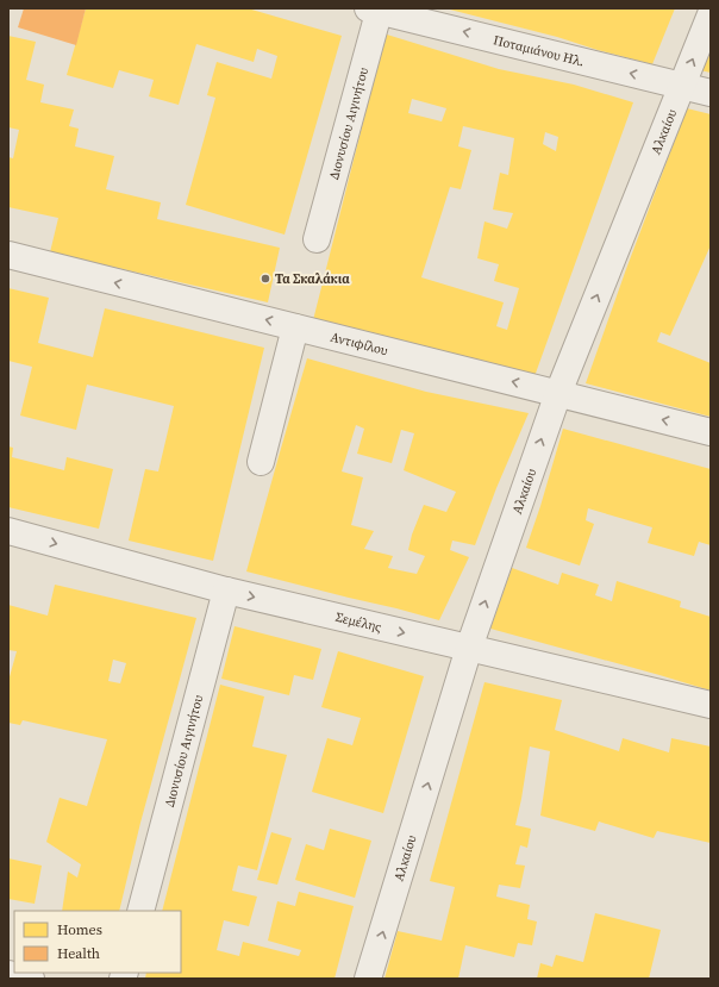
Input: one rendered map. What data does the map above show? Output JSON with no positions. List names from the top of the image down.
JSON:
{
  "streets": {
    "street": [
      "Ποταμιάνου Ηλ.",
      "Διονυσίου Αιγινήτου",
      "Αλκαίου",
      "Αντιφίλου",
      "Σεμέλης"
    ]
  },
  "crossings": [
    ["Ποταμιάνου Ηλ.", "Διονυσίου Αιγινήτου"],
    ["Ποταμιάνου Ηλ.", "Αλκαίου"],
    ["Διονυσίου Αιγινήτου", "Σεμέλης"],
    ["Αλκαίου", "Αντιφίλου"],
    ["Αλκαίου", "Σεμέλης"]
  ],
  "one_way": [
    "Ποταμιάνου Ηλ.",
    "Αλκαίου",
    "Αντιφίλου",
    "Σεμέλης"
  ],
  "places": ["Τα Σκαλάκια"],
  "legend": ["Homes", "Health"]
}
